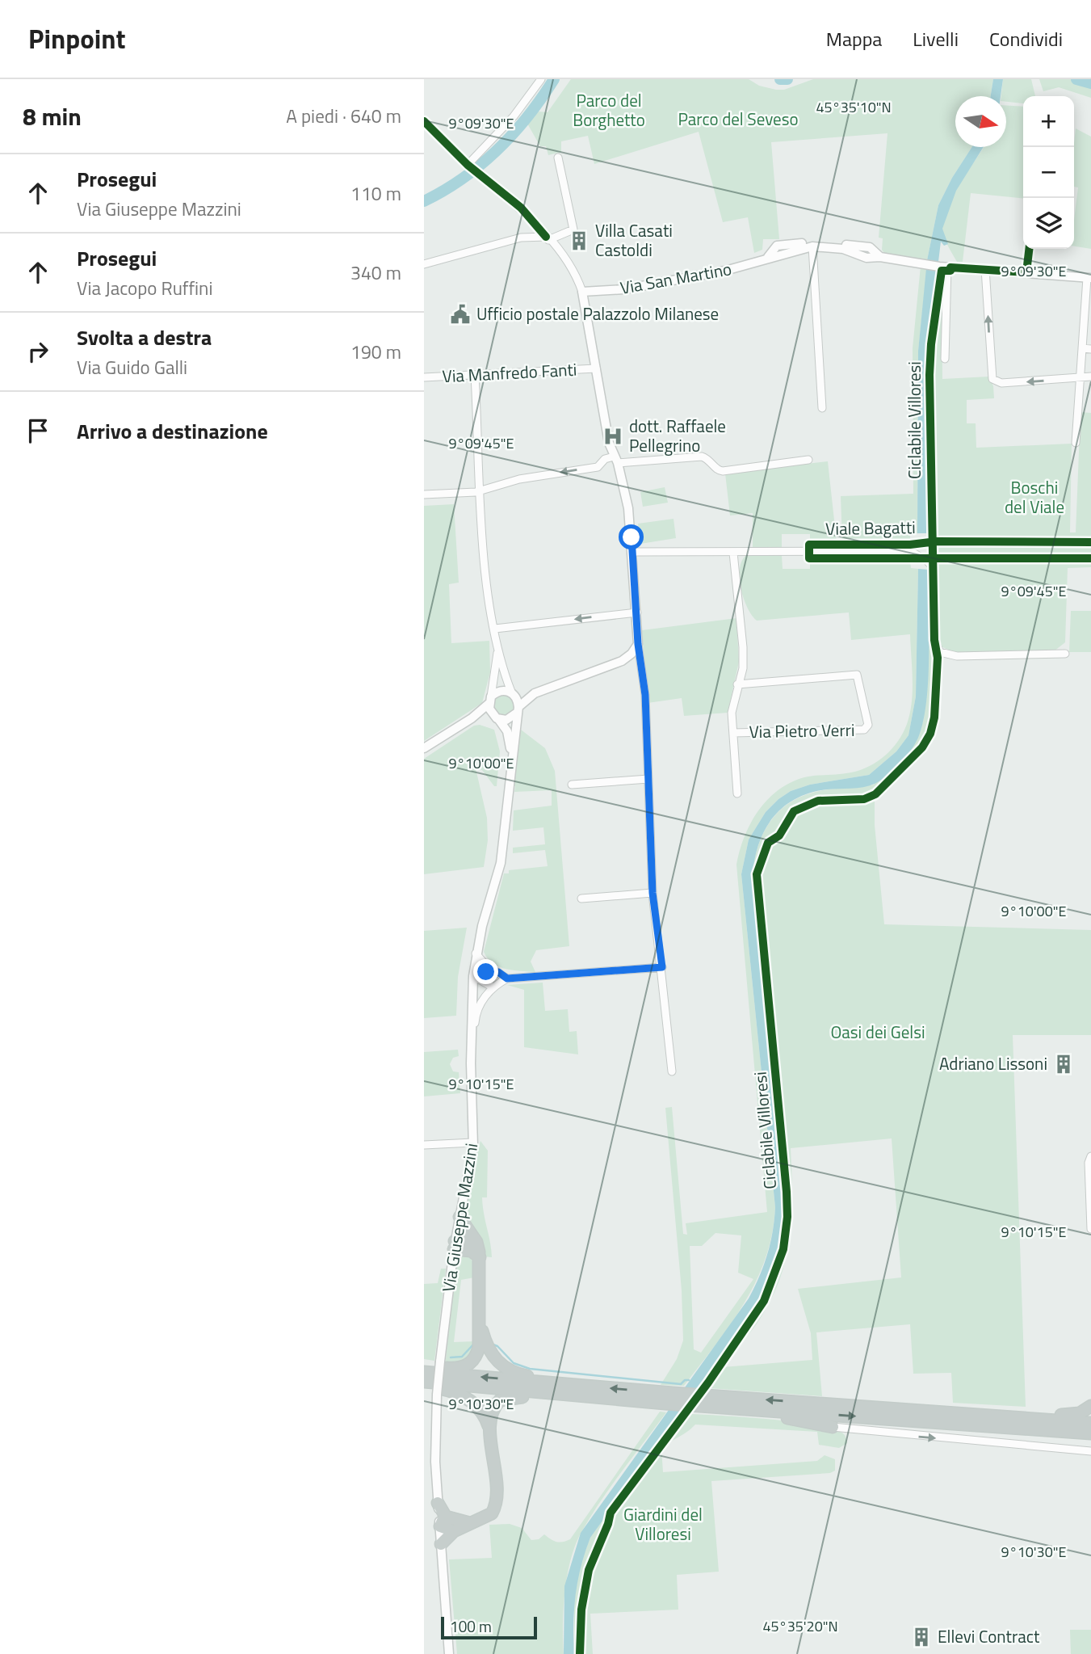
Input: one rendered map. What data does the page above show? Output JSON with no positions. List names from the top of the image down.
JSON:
{
  "streets": {
    "street": [
      "Via San Martino",
      "Via Manfredo Fanti",
      "Viale Bagatti",
      "Via Pietro Verri",
      "Via Giuseppe Mazzini"
    ],
    "cycle path": ["Ciclabile Villoresi"]
  },
  "parks": [
    "Parco del Borghetto",
    "Parco del Seveso",
    "Boschi del Viale",
    "Oasi dei Gelsi",
    "Giardini del Villoresi"
  ],
  "places": {
    "building": ["Villa Casati Castoldi", "Adriano Lissoni", "Ellevi Contract"],
    "public building": ["Ufficio postale Palazzolo Milanese"],
    "hospital": ["dott. Raffaele Pellegrino"]
  },
  "scale_bar": "100 m",
  "north": "right",
  "page": {
    "header": "Pinpoint",
    "nav": ["Mappa", "Livelli", "Condividi"],
    "heading": ["8 min", "A piedi · 640 m"],
    "map_buttons": ["+", "−"],
    "list": [
      ["Prosegui", "Via Giuseppe Mazzini", "110 m"],
      ["Prosegui", "Via Jacopo Ruffini", "340 m"],
      ["Svolta a destra", "Via Guido Galli", "190 m"],
      "Arrivo a destinazione"
    ],
    "scale": "100 m"
  },
  "coordinates": [
    "45°35'10\"N",
    "9°09'30\"E",
    "9°09'45\"E",
    "9°10'00\"E",
    "9°10'15\"E",
    "9°10'30\"E",
    "45°35'20\"N"
  ]
}
